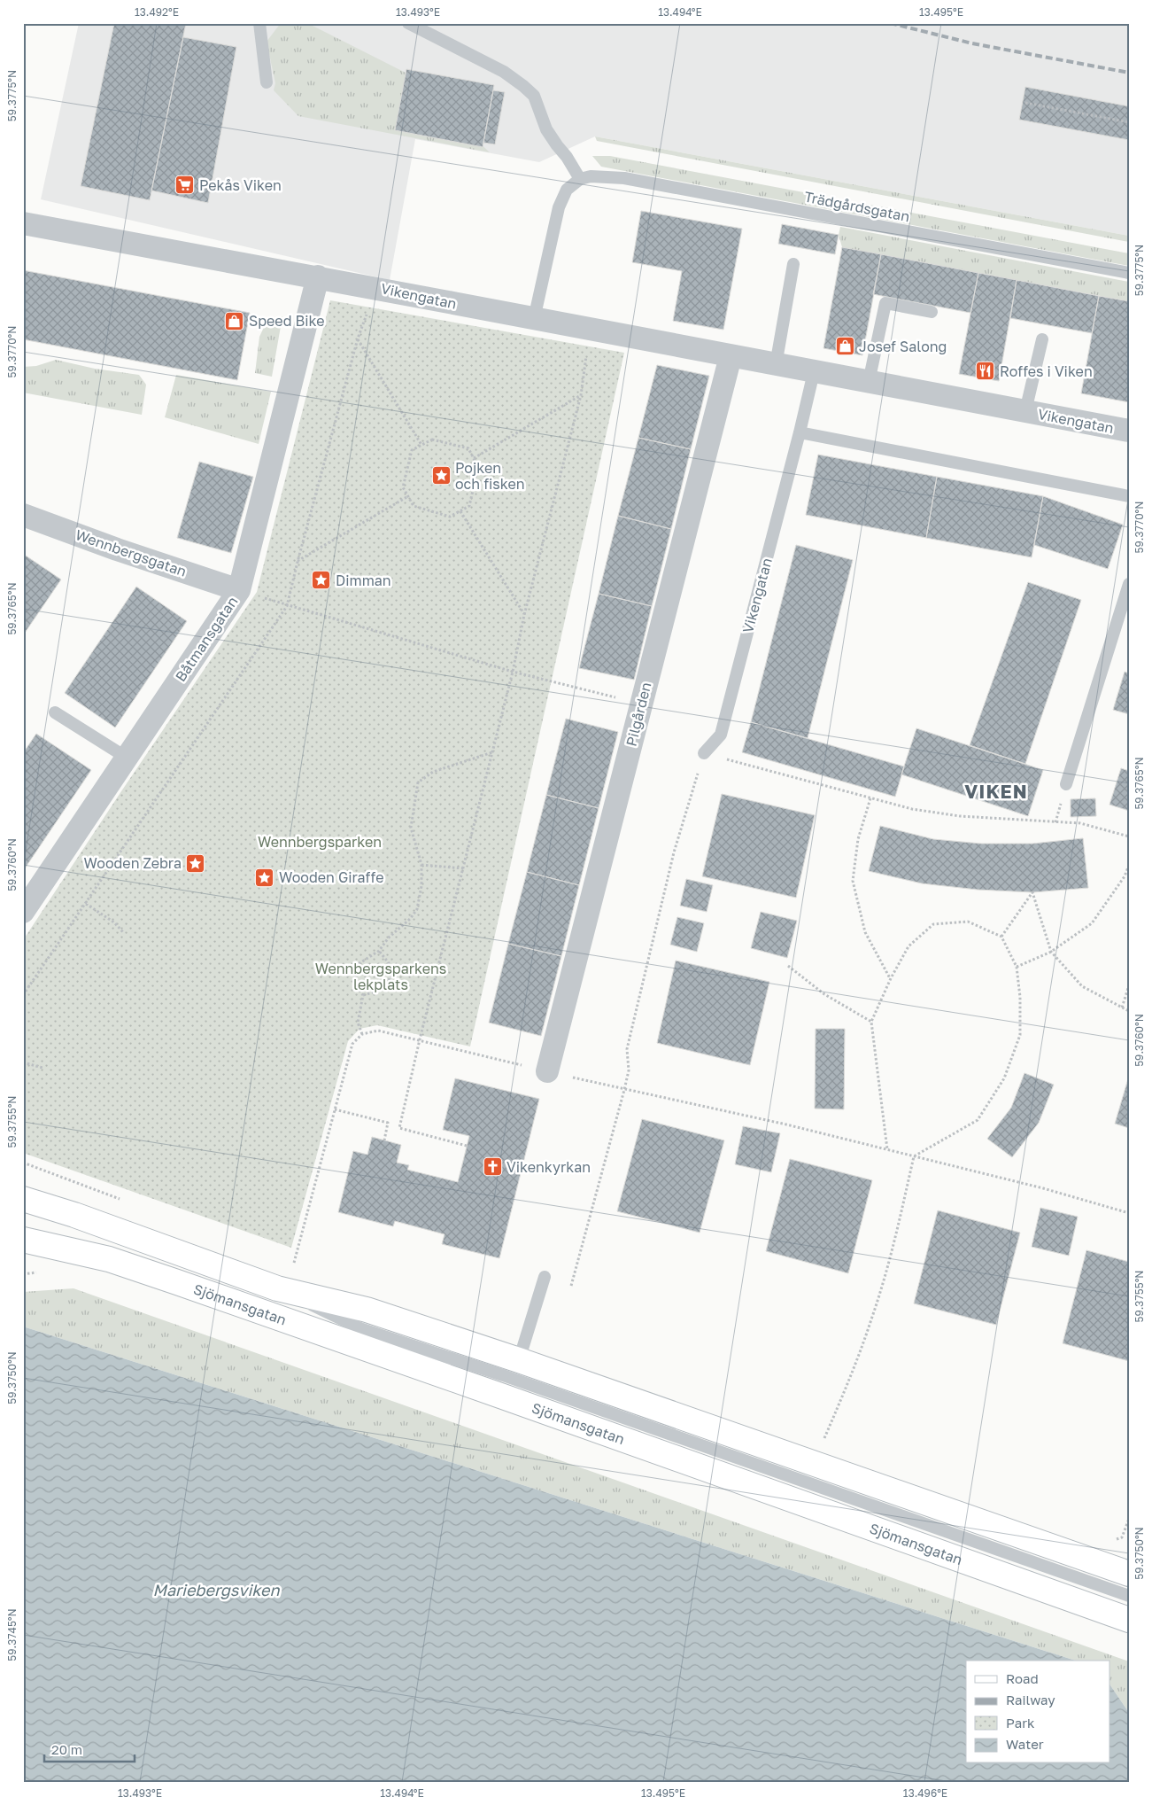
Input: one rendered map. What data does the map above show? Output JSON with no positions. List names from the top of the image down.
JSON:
{
  "streets": {
    "street": [
      "Vikengatan",
      "Wennbergsgatan",
      "Båtmansgatan",
      "Pilgården",
      "Sjömansgatan"
    ],
    "lane": ["Trädgårdsgatan"]
  },
  "crossings": [
    ["Vikengatan", "Båtmansgatan"],
    ["Vikengatan", "Pilgården"],
    ["Wennbergsgatan", "Båtmansgatan"]
  ],
  "districts": ["VIKEN"],
  "water": ["Mariebergsviken"],
  "parks": ["Wennbergsparken", "Wennbergsparkens lekplats"],
  "places": {
    "supermarket": ["Pekås Viken"],
    "shop": ["Speed Bike", "Josef Salong"],
    "restaurant": ["Roffes i Viken"],
    "place": [
      "Pojken och fisken",
      "Dimman",
      "Wooden Zebra",
      "Wooden Giraffe"
    ],
    "church": ["Vikenkyrkan"]
  },
  "legend": [
    "Road",
    "Railway",
    "Park",
    "Water"
  ],
  "scale_bar": "20 m",
  "coordinates": [
    "13.492°E",
    "13.493°E",
    "13.494°E",
    "13.495°E",
    "59.3775°N",
    "59.3770°N",
    "59.3765°N",
    "59.3760°N",
    "59.3755°N",
    "59.3750°N",
    "59.3745°N",
    "13.496°E"
  ]
}
